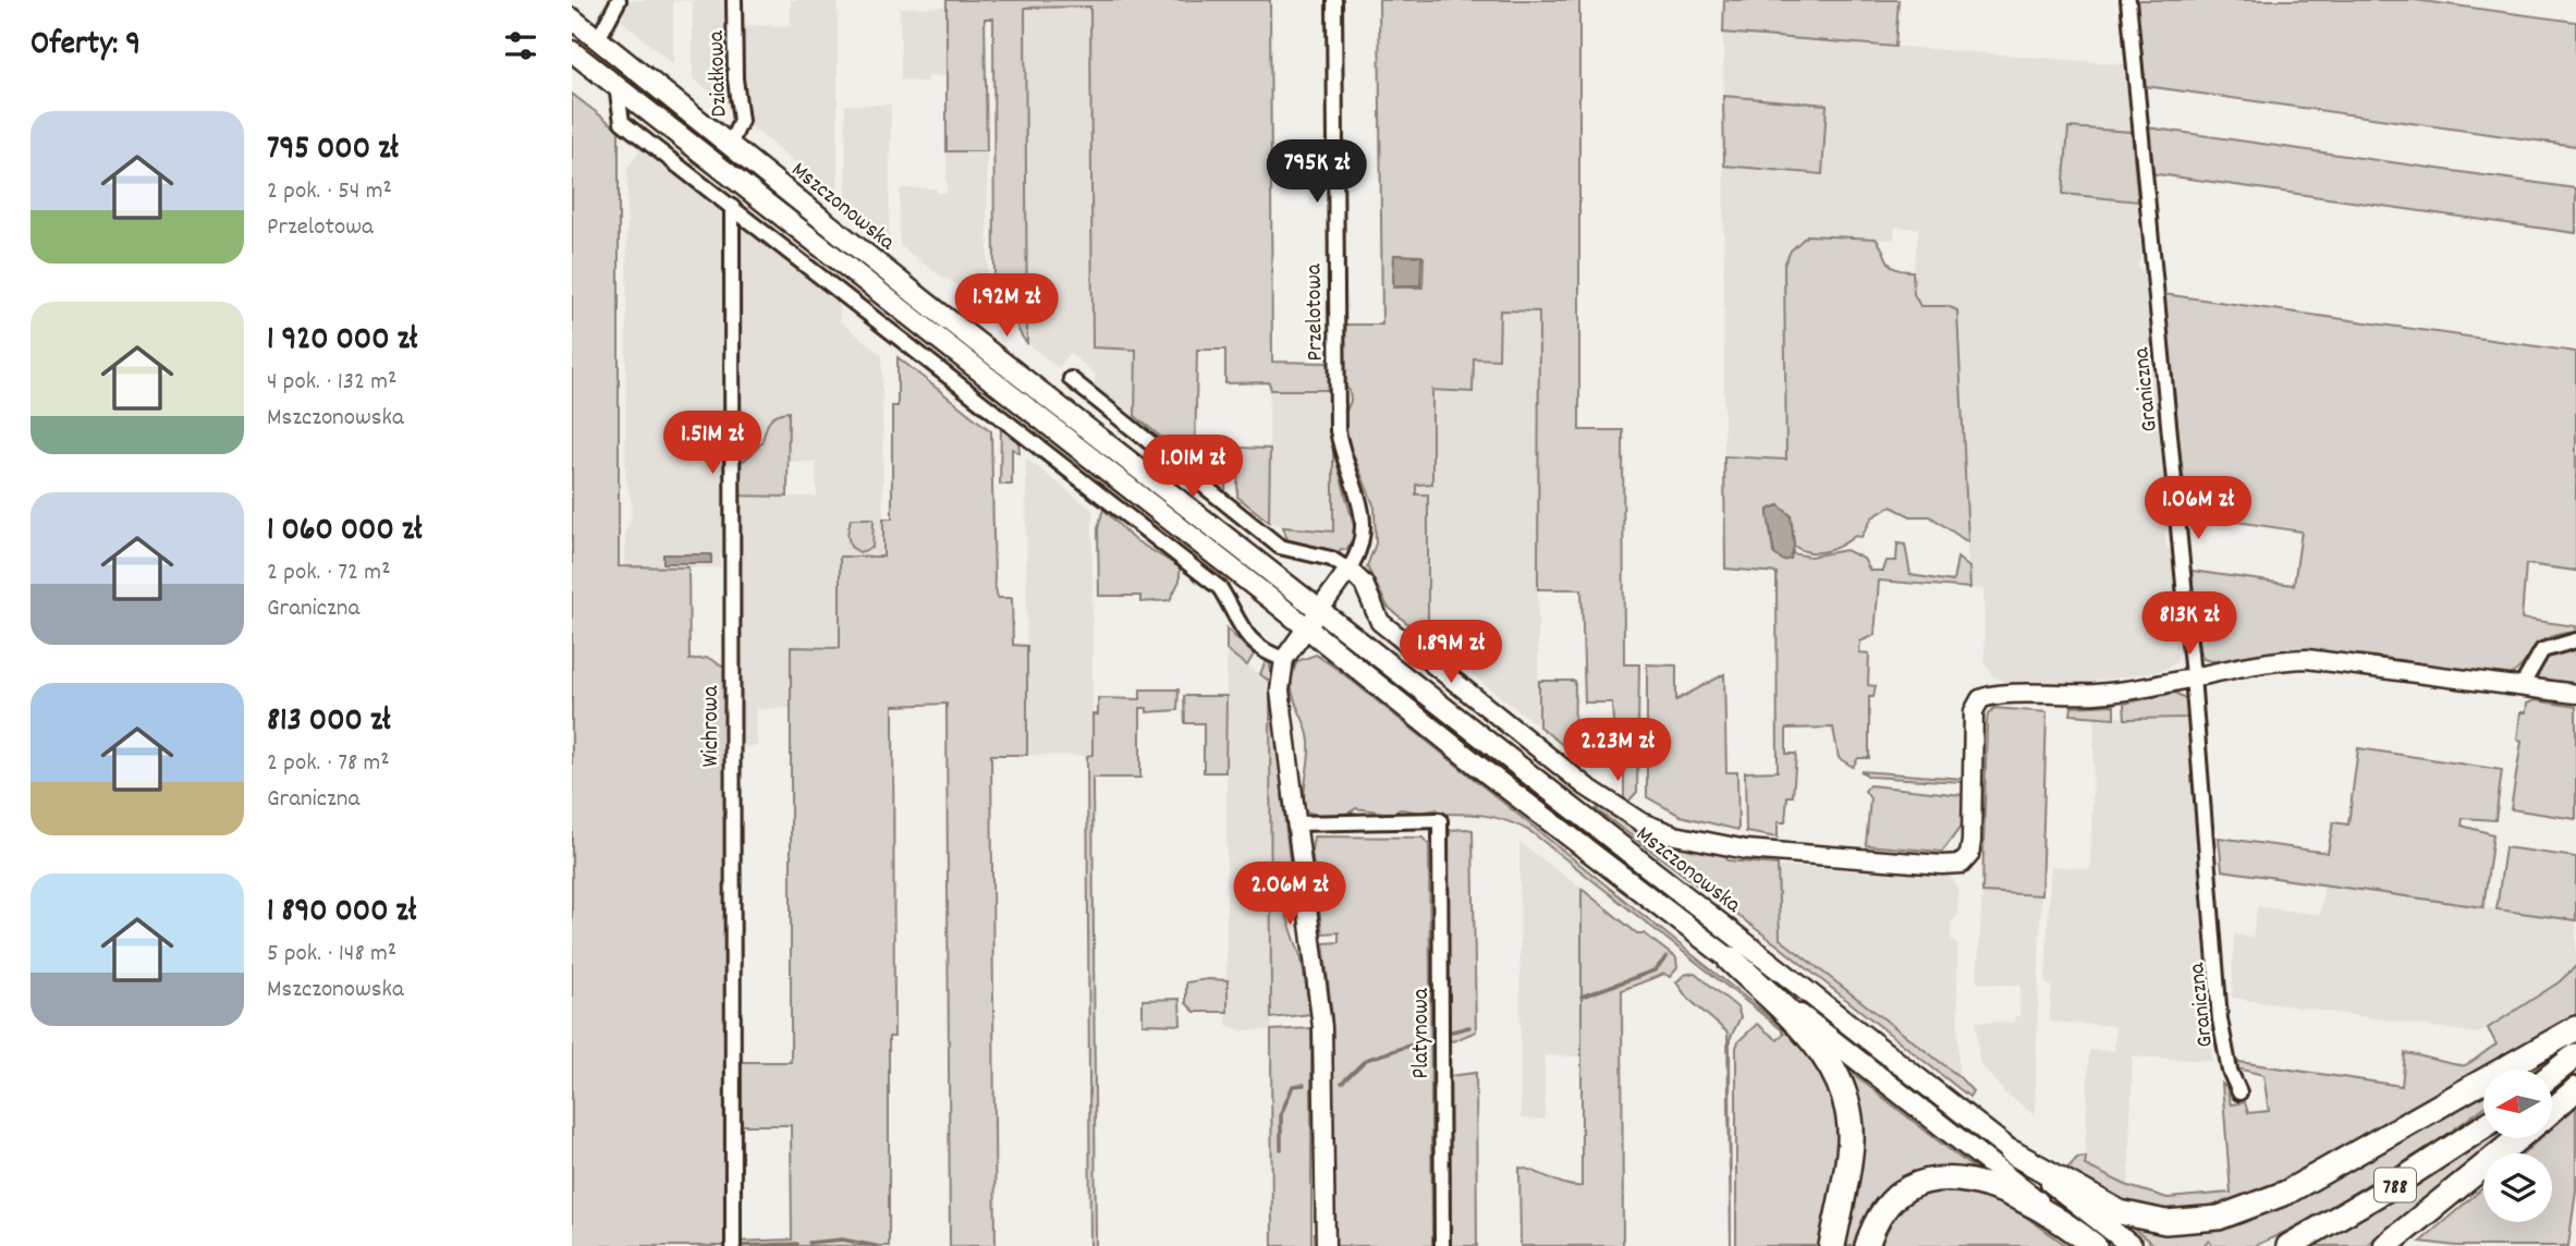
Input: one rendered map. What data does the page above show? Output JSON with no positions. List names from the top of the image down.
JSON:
{
  "streets": {
    "main road": ["Mszczonowska", "788"],
    "street": [
      "Działkowa",
      "Przelotowa",
      "Graniczna",
      "Wichrowa",
      "Platynowa"
    ]
  },
  "crossings": [
    ["Działkowa", "Mszczonowska"],
    ["Mszczonowska", "Przelotowa"]
  ],
  "north": "left",
  "page": {
    "heading": "Oferty: 9",
    "list": [
      {
        "name": "795 000 zł",
        "note": "2 pok. · 54 m² · Przelotowa"
      },
      {
        "name": "1 920 000 zł",
        "note": "4 pok. · 132 m² · Mszczonowska"
      },
      {
        "name": "1 060 000 zł",
        "note": "2 pok. · 72 m² · Graniczna"
      },
      {
        "name": "813 000 zł",
        "note": "2 pok. · 78 m² · Graniczna"
      },
      {
        "name": "1 890 000 zł",
        "note": "5 pok. · 148 m² · Mszczonowska"
      }
    ],
    "price": [
      "795K zł",
      "1.92M zł",
      "1.51M zł",
      "1.01M zł",
      "1.06M zł",
      "813K zł",
      "1.89M zł",
      "2.23M zł",
      "2.06M zł"
    ]
  }
}
